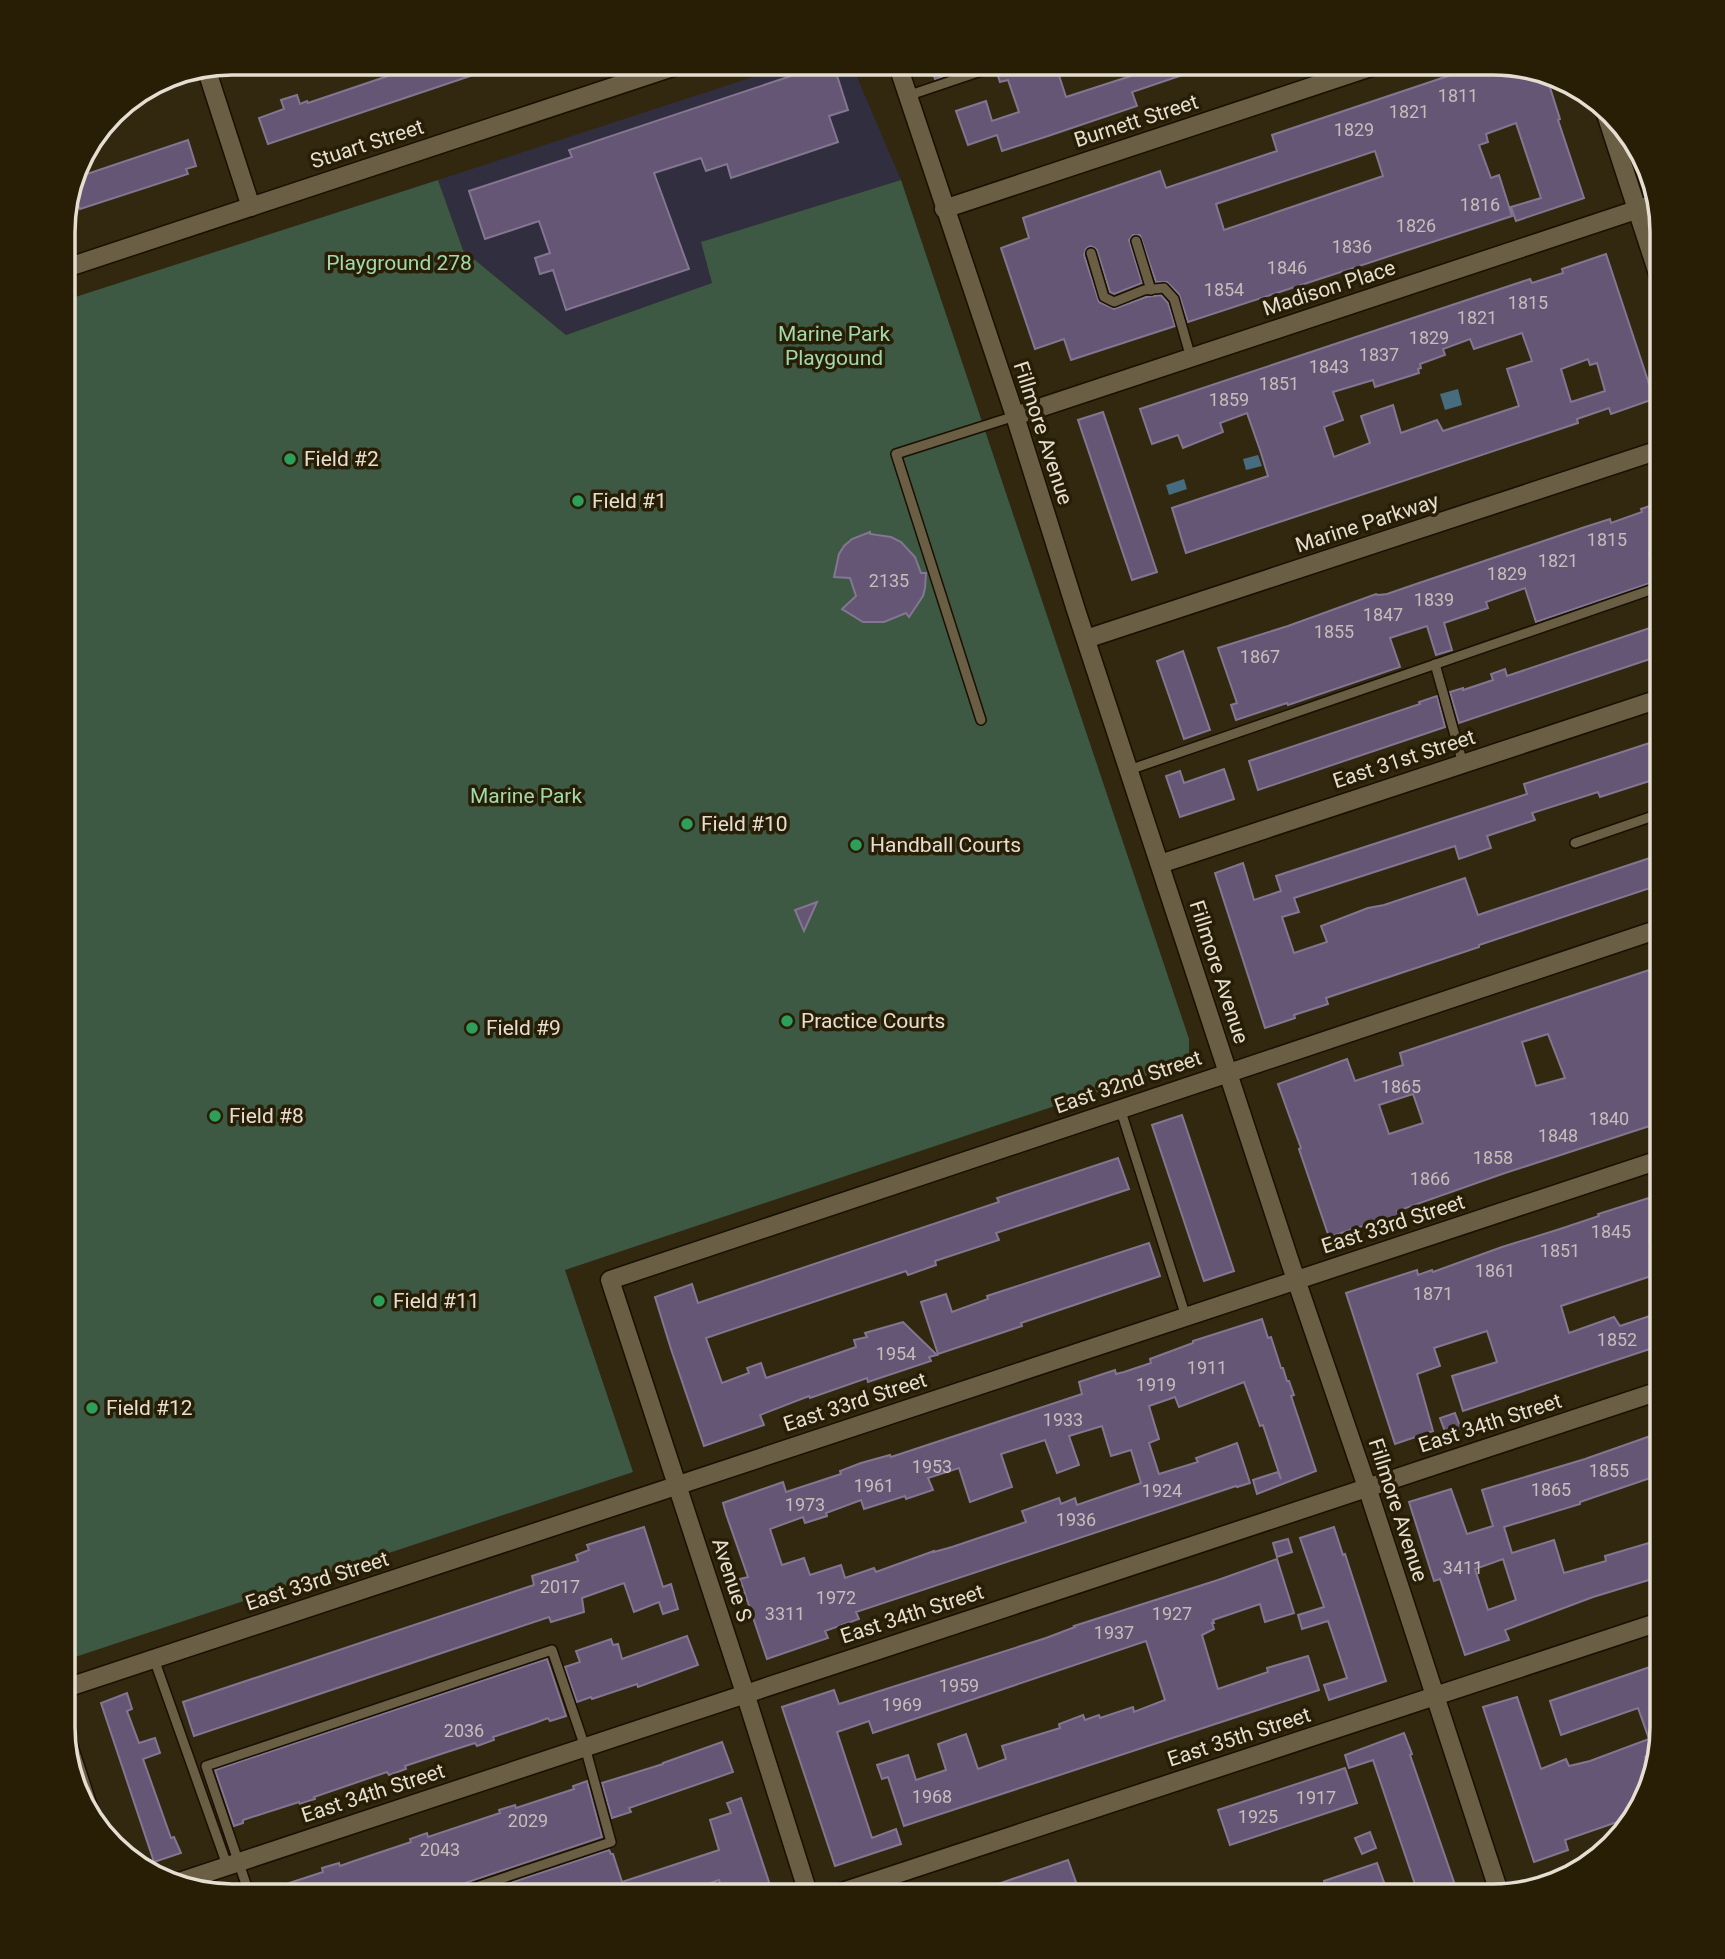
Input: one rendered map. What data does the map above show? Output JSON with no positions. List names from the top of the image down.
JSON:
{
  "streets": {
    "street": [
      "Burnett Street",
      "Stuart Street",
      "Madison Place",
      "Fillmore Avenue",
      "Marine Parkway",
      "East 31st Street",
      "East 32nd Street",
      "East 33rd Street",
      "East 34th Street",
      "Avenue S",
      "East 35th Street"
    ]
  },
  "crossings": [
    ["Burnett Street", "Fillmore Avenue"],
    ["Madison Place", "Fillmore Avenue"],
    ["Fillmore Avenue", "Marine Parkway"],
    ["Fillmore Avenue", "East 31st Street"],
    ["Fillmore Avenue", "East 32nd Street"],
    ["Fillmore Avenue", "East 33rd Street"],
    ["Fillmore Avenue", "East 34th Street"],
    ["Fillmore Avenue", "East 35th Street"],
    ["East 32nd Street", "Avenue S"],
    ["East 33rd Street", "Avenue S"],
    ["East 34th Street", "Avenue S"]
  ],
  "parks": ["Playground 278", "Marine Park Playgound", "Marine Park"],
  "places": [
    "Field #2",
    "Field #1",
    "Field #10",
    "Handball Courts",
    "Practice Courts",
    "Field #9",
    "Field #8",
    "Field #11",
    "Field #12"
  ],
  "house_numbers": [
    "1811",
    "1821",
    "1829",
    "1816",
    "1826",
    "1836",
    "1846",
    "1854",
    "1815",
    "1821",
    "1829",
    "1837",
    "1843",
    "1851",
    "1859",
    "1815",
    "1821",
    "1829",
    "2135",
    "1839",
    "1847",
    "1855",
    "1867",
    "1865",
    "1840",
    "1848",
    "1858",
    "1866",
    "1845",
    "1851",
    "1861",
    "1871",
    "1852",
    "1954",
    "1911",
    "1919",
    "1933",
    "1953",
    "1855",
    "1961",
    "1865",
    "1924",
    "1973",
    "1936",
    "3411",
    "2017",
    "1972",
    "3311",
    "1927",
    "1937",
    "1959",
    "1969",
    "2036",
    "1968",
    "1917",
    "1925",
    "2029",
    "2043"
  ]
}
